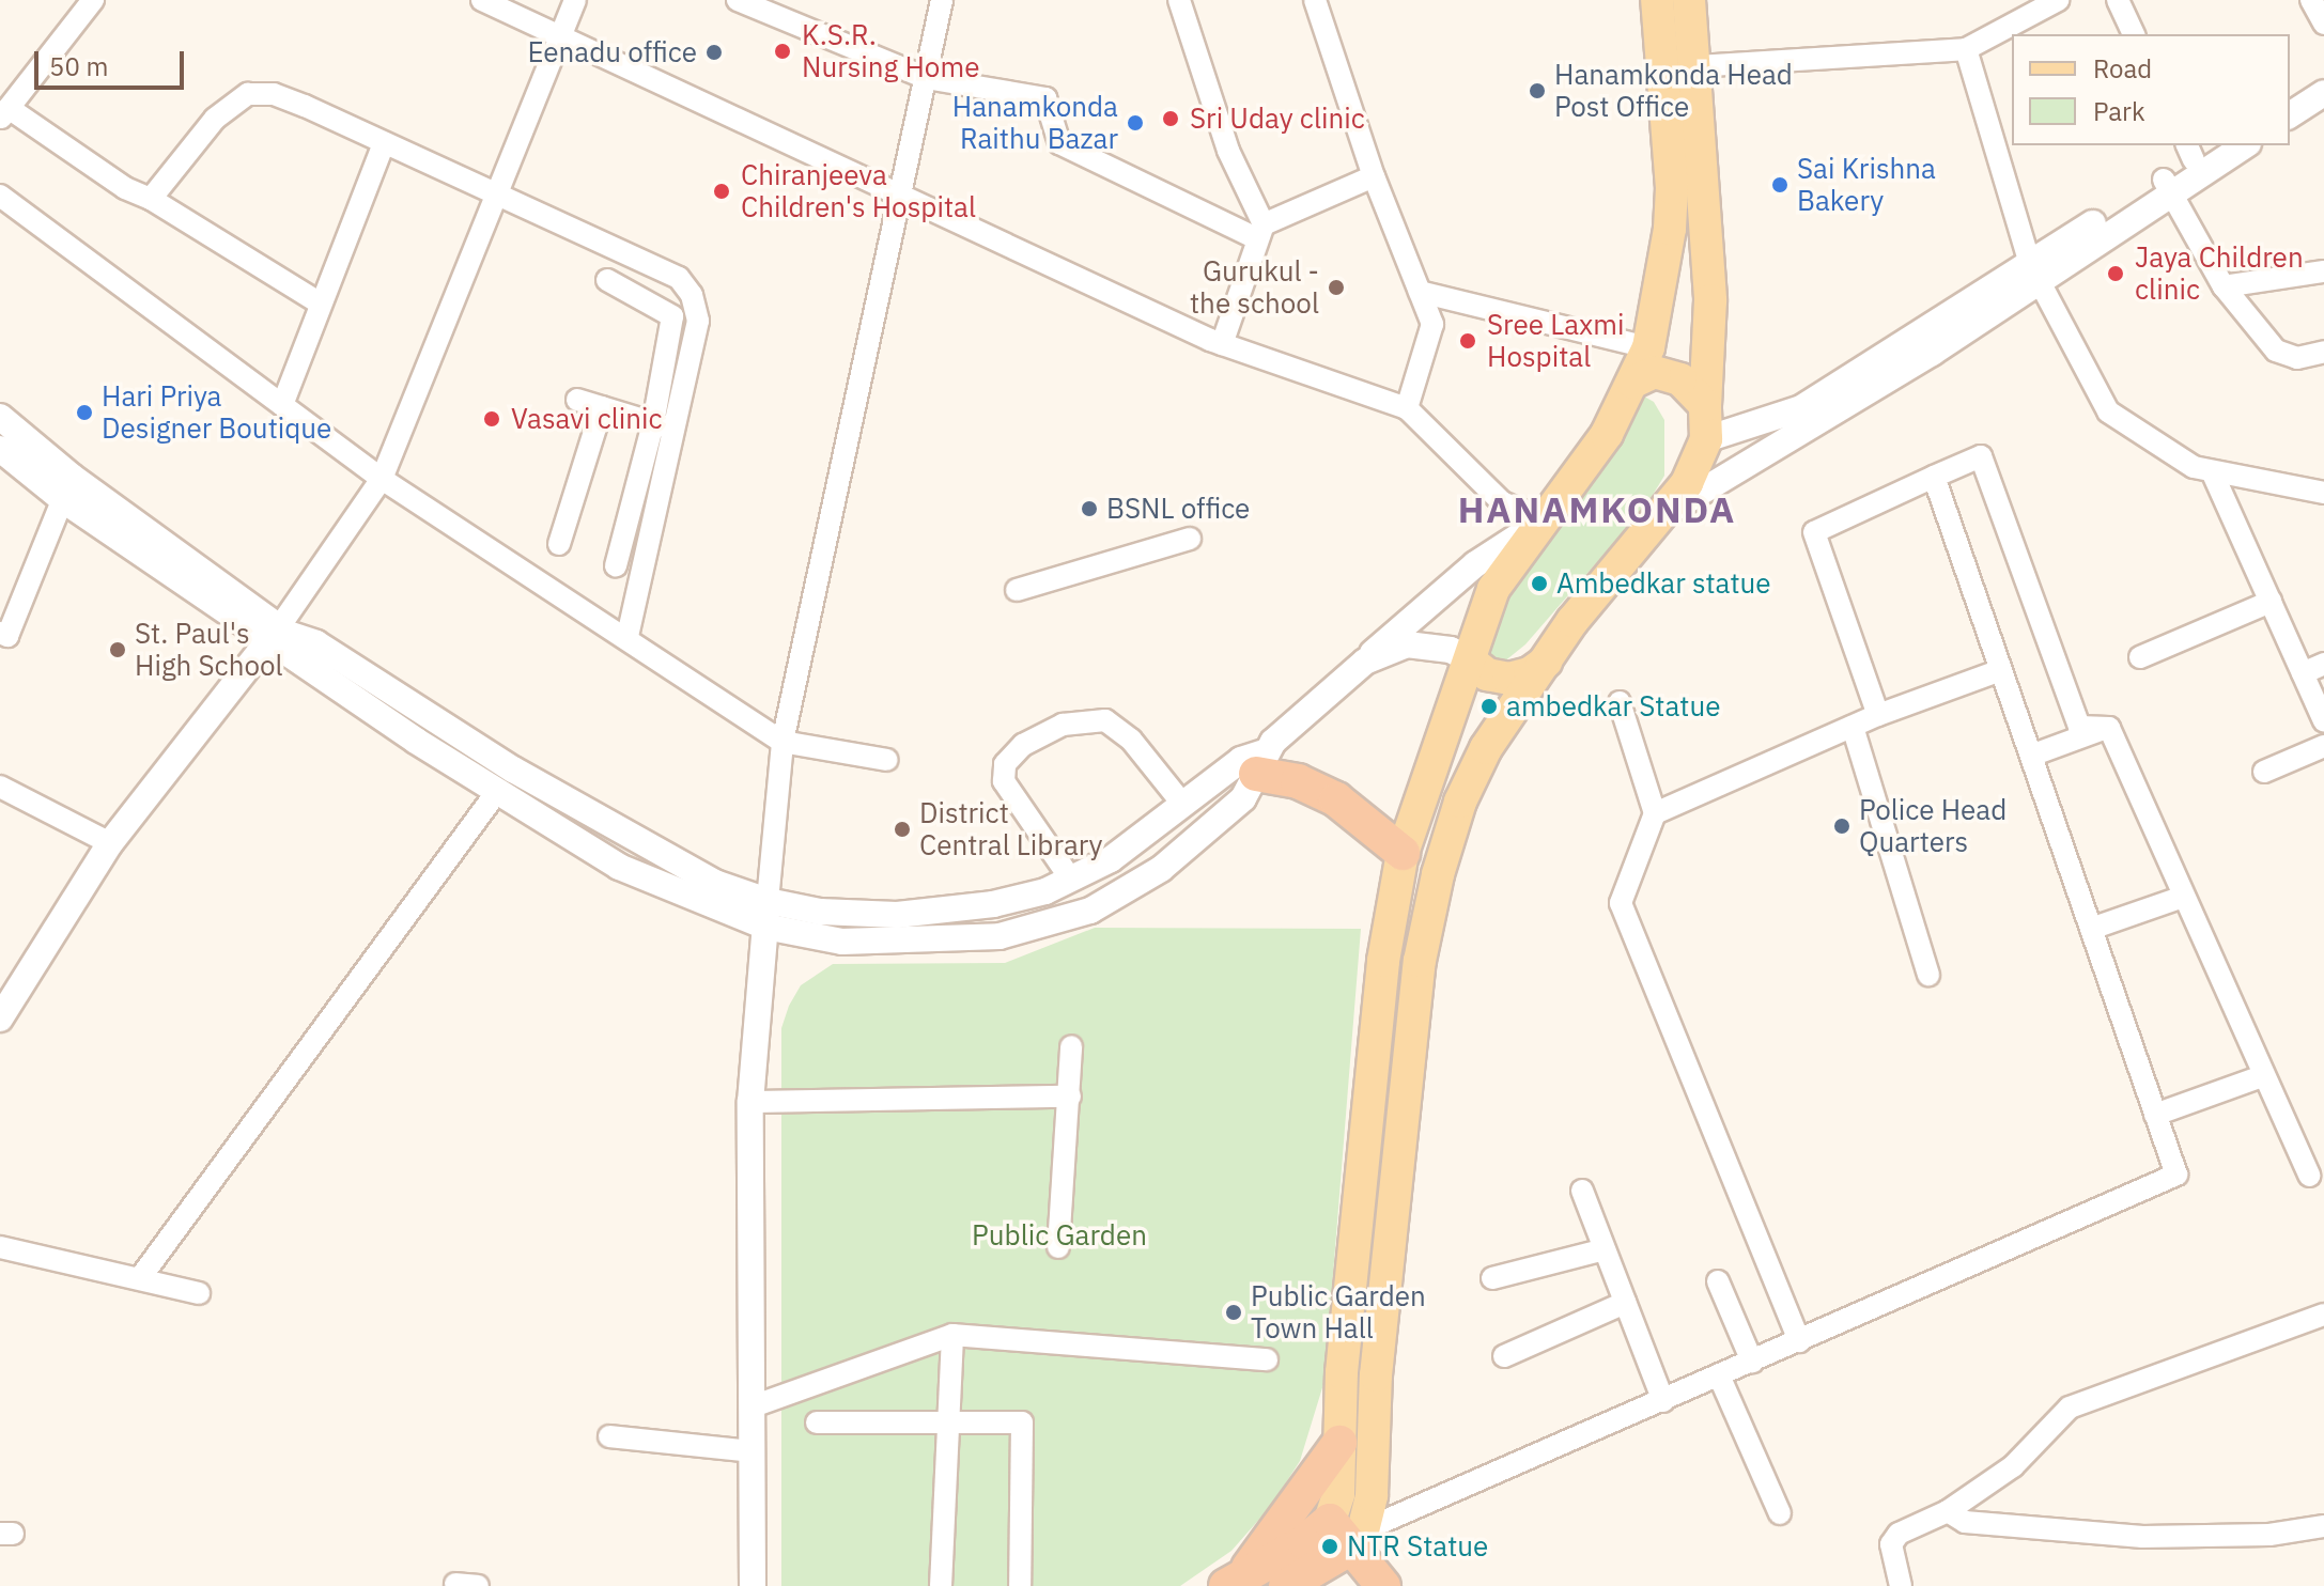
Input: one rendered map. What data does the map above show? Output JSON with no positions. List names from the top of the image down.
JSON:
{
  "districts": ["HANAMKONDA"],
  "parks": ["Public Garden"],
  "places": [
    "K.S.R. Nursing Home",
    "Eenadu office",
    "Hanamkonda Head Post Office",
    "Sri Uday clinic",
    "Hanamkonda Raithu Bazar",
    "Sai Krishna Bakery",
    "Chiranjeeva Children's Hospital",
    "Jaya Children clinic",
    "Gurukul - the school",
    "Sree Laxmi Hospital",
    "Hari Priya Designer Boutique",
    "Vasavi clinic",
    "BSNL office",
    "Ambedkar statue",
    "St. Paul's High School",
    "ambedkar Statue",
    "Police Head Quarters",
    "District Central Library",
    "Public Garden Town Hall",
    "NTR Statue"
  ],
  "legend": ["Road", "Park"],
  "scale_bar": "50 m"
}
